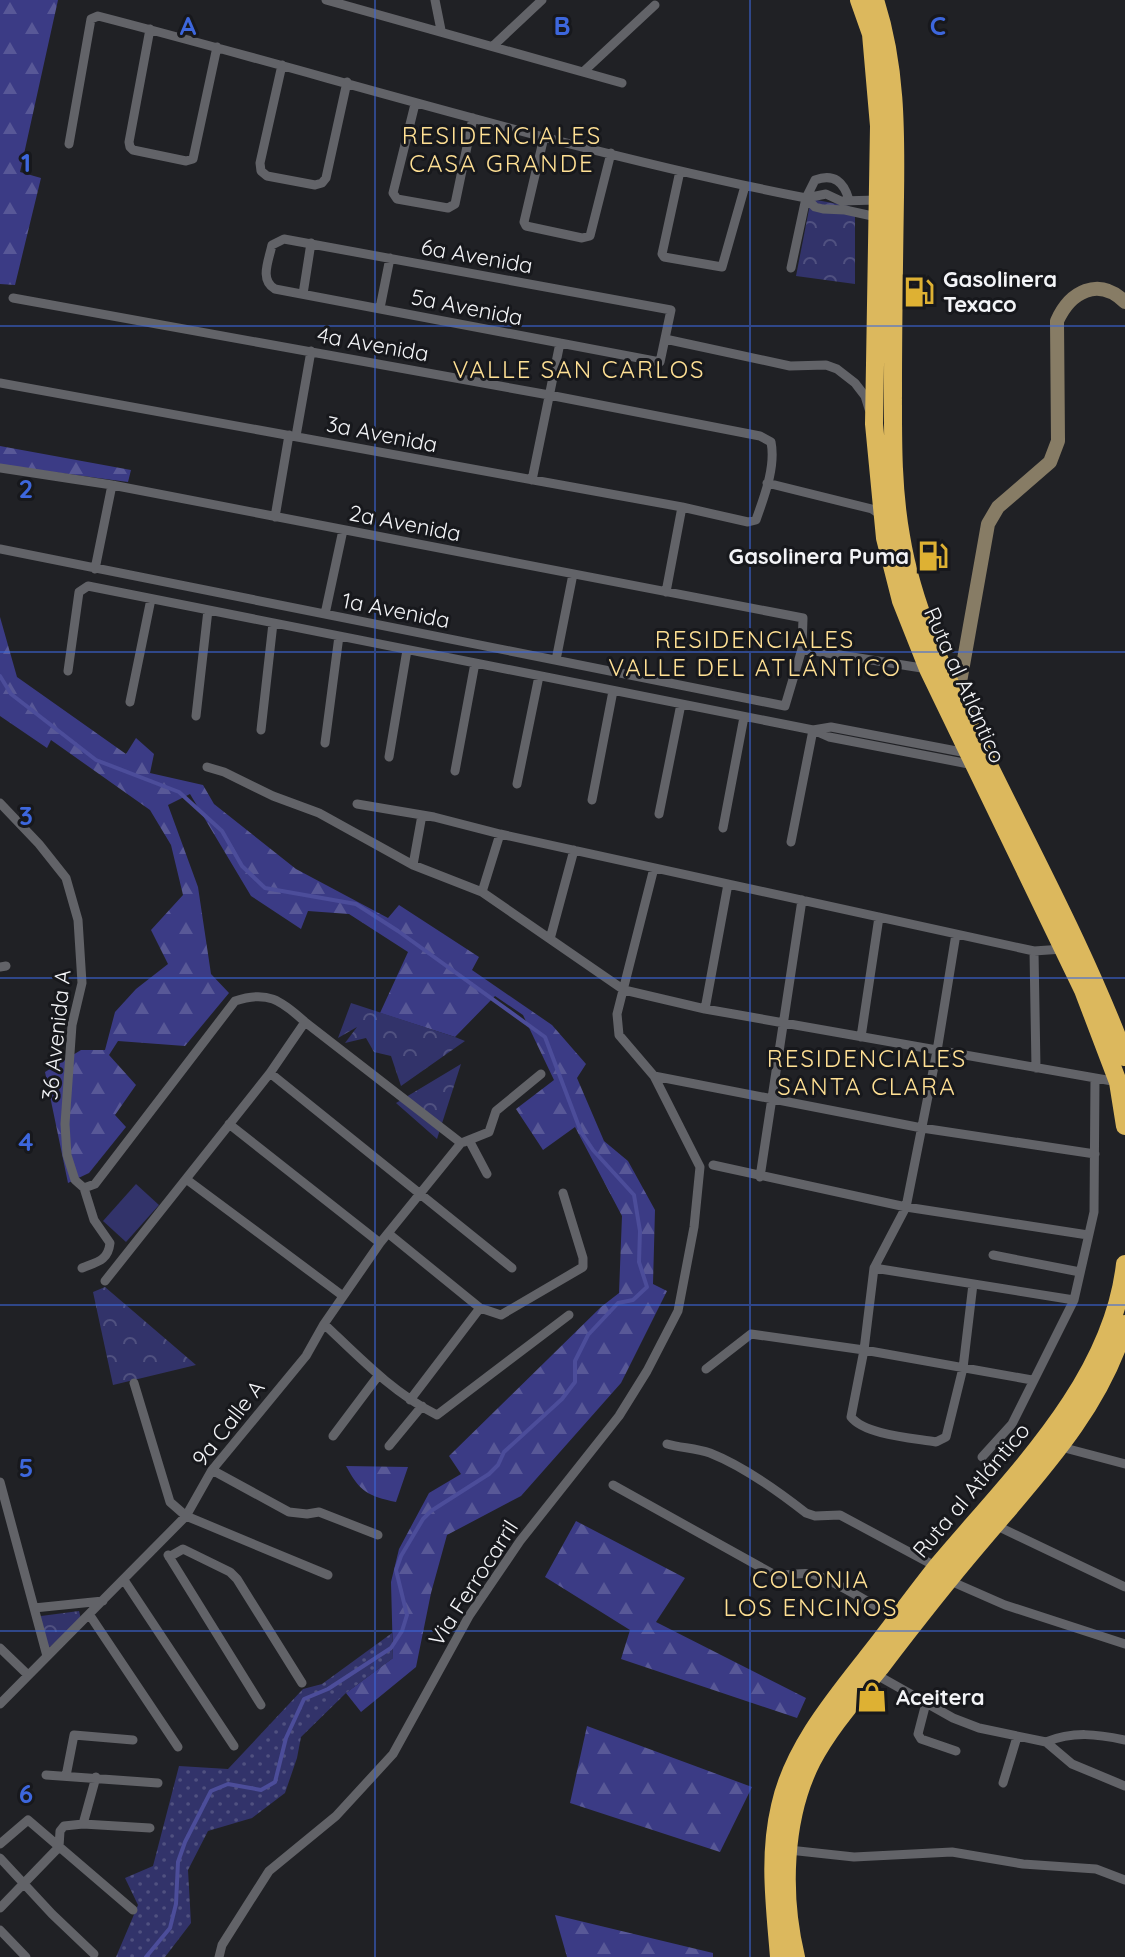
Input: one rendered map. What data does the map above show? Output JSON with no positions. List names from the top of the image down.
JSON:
{
  "streets": {
    "highway": ["Ruta al Atlántico"],
    "street": [
      "6a Avenida",
      "5a Avenida",
      "4a Avenida",
      "3a Avenida",
      "2a Avenida",
      "1a Avenida",
      "36 Avenida A",
      "9a Calle A",
      "Via Ferrocarril"
    ]
  },
  "crossings": [
    ["6a Avenida", "5a Avenida"],
    ["4a Avenida", "3a Avenida"],
    ["2a Avenida", "1a Avenida"]
  ],
  "districts": [
    "RESIDENCIALES CASA GRANDE",
    "VALLE SAN CARLOS",
    "RESIDENCIALES VALLE DEL ATLÁNTICO",
    "RESIDENCIALES SANTA CLARA",
    "COLONIA LOS ENCINOS"
  ],
  "places": {
    "fuel station": ["Gasolinera Texaco", "Gasolinera Puma"],
    "shop": ["Aceitera"]
  },
  "grid": {
    "columns": ["A", "B", "C"],
    "rows": [
      "1",
      "2",
      "3",
      "4",
      "5",
      "6"
    ]
  }
}
